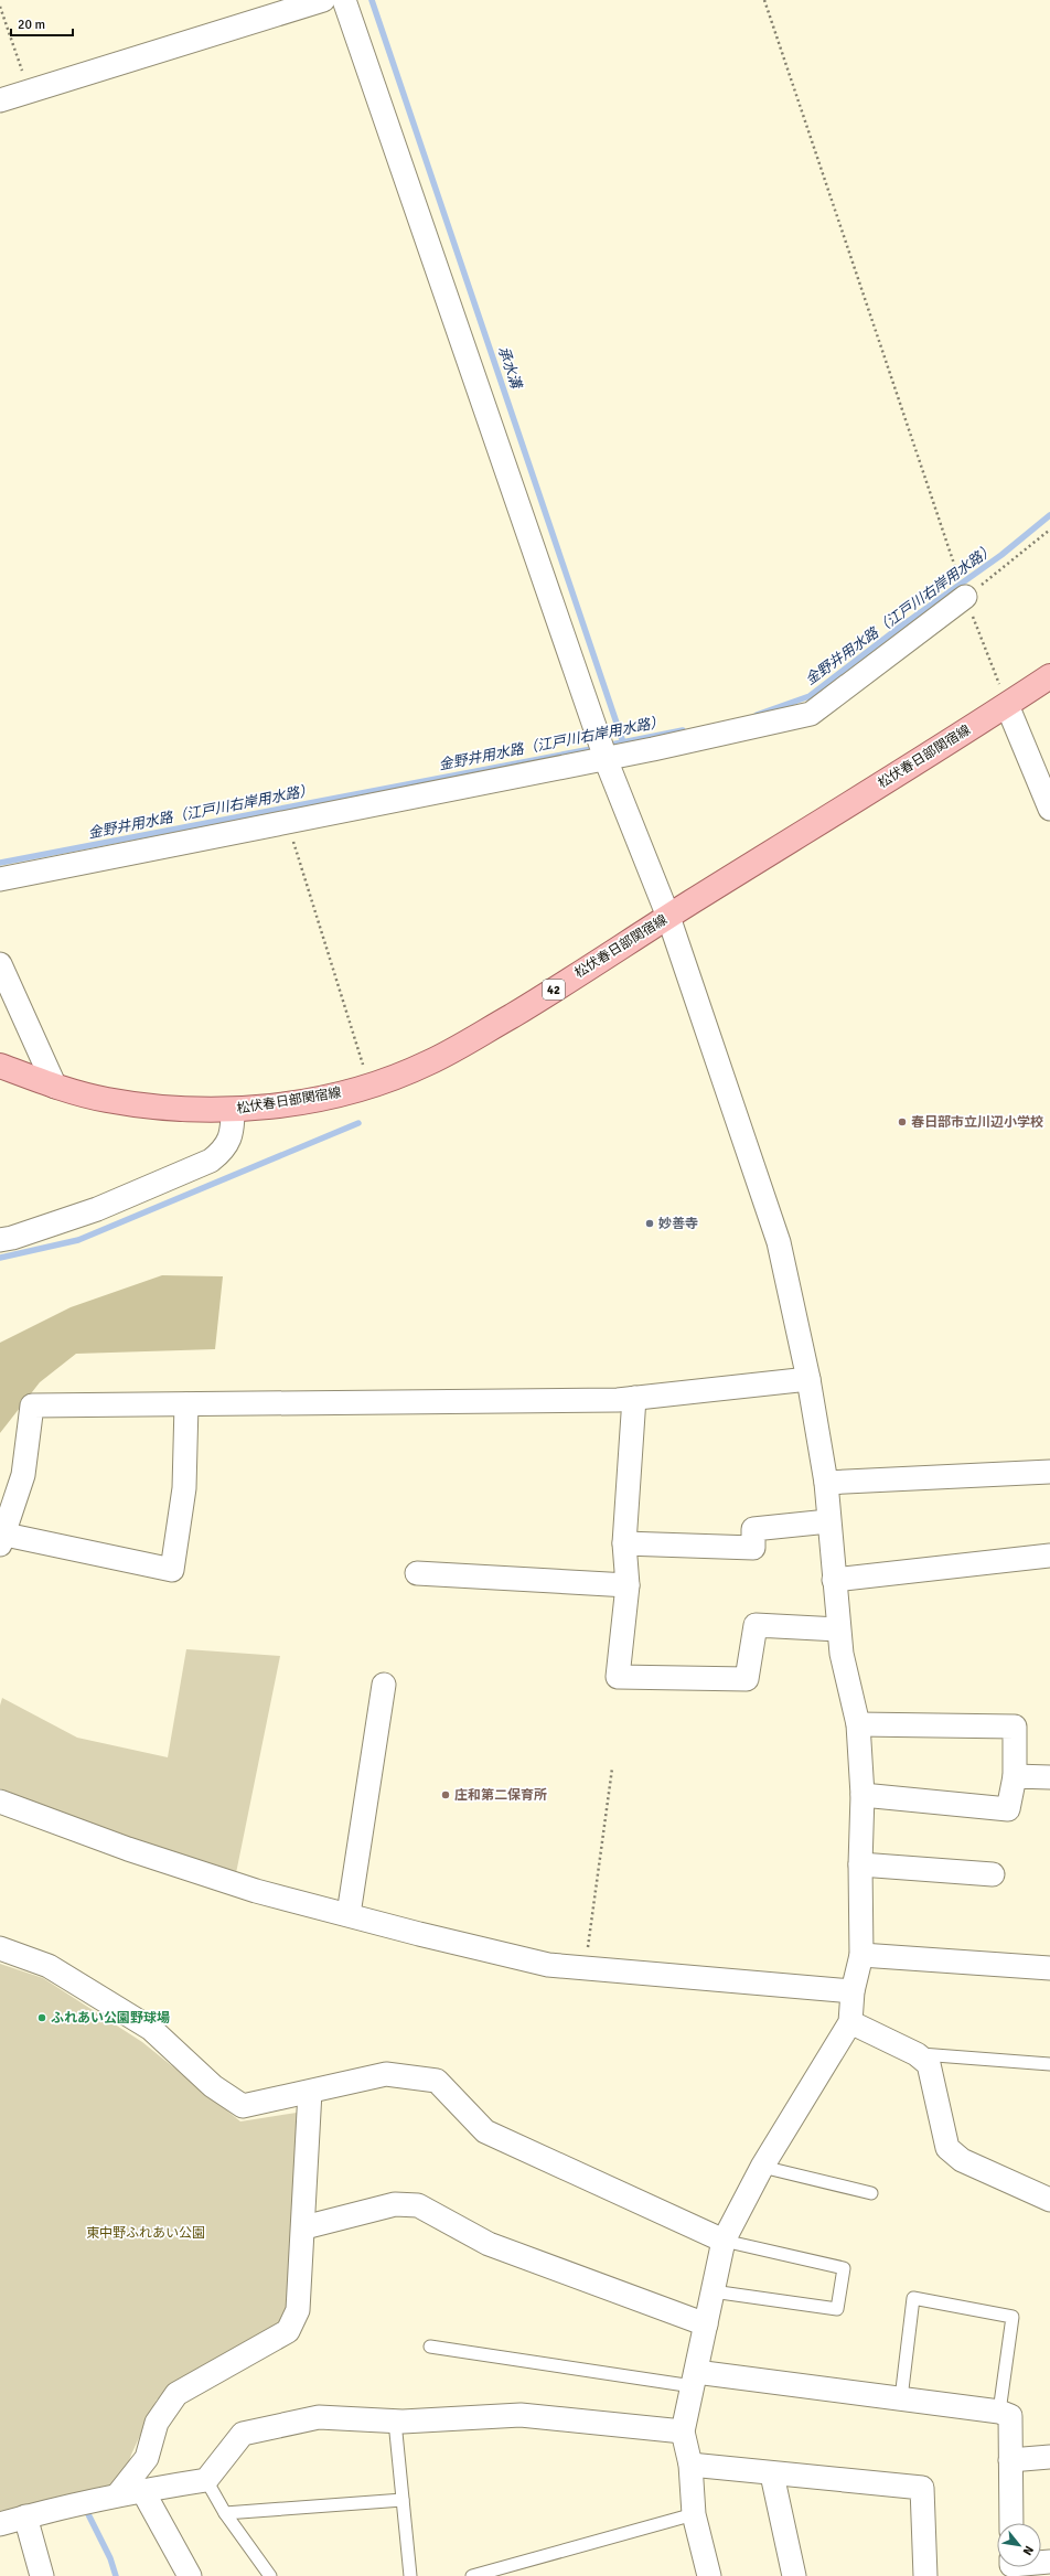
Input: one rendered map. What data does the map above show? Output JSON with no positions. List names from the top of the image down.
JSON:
{
  "streets": {
    "main road": ["松伏春日部関宿線", "42"]
  },
  "water": ["承水溝", "金野井用水路（江戸川右岸用水路）"],
  "parks": ["東中野ふれあい公園"],
  "places": [
    "春日部市立川辺小学校",
    "妙善寺",
    "庄和第二保育所",
    "ふれあい公園野球場"
  ],
  "scale_bar": "20 m",
  "north": "bottom right"
}
